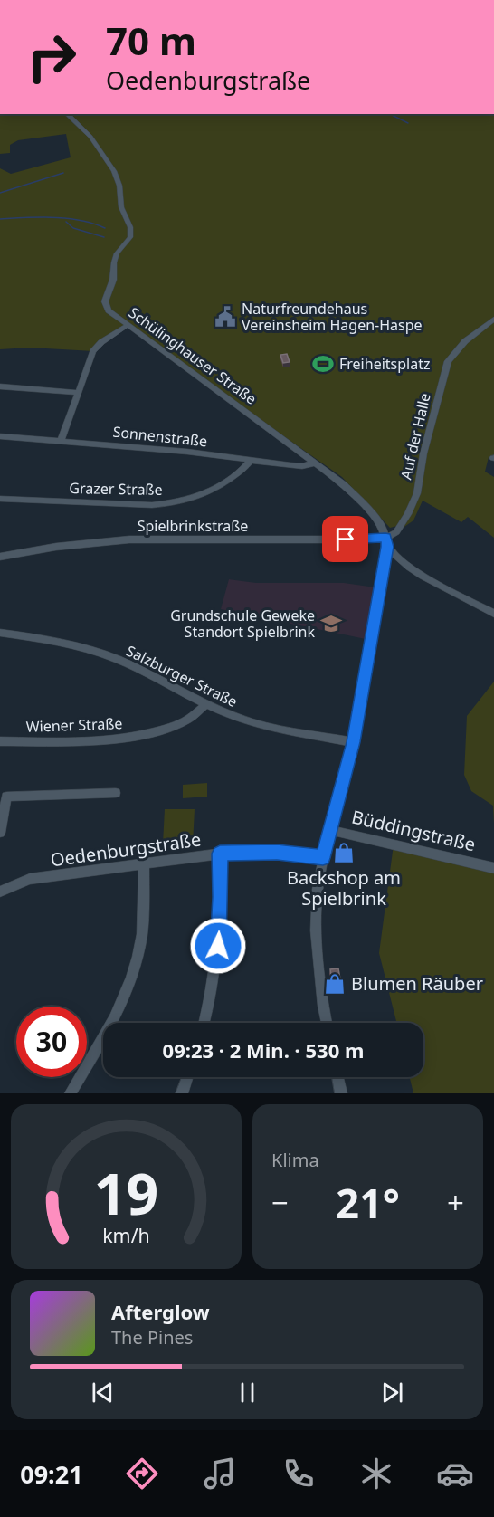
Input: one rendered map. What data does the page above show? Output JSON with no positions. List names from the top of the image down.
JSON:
{
  "streets": {
    "street": [
      "Schülinghauser Straße",
      "Sonnenstraße",
      "Auf der Halle",
      "Grazer Straße",
      "Spielbrinkstraße",
      "Salzburger Straße",
      "Wiener Straße",
      "Büddingstraße",
      "Oedenburgstraße"
    ]
  },
  "crossings": [
    ["Schülinghauser Straße", "Sonnenstraße"],
    ["Schülinghauser Straße", "Auf der Halle"],
    ["Schülinghauser Straße", "Spielbrinkstraße"],
    ["Schülinghauser Straße", "Büddingstraße"],
    ["Sonnenstraße", "Grazer Straße"],
    ["Auf der Halle", "Spielbrinkstraße"],
    ["Auf der Halle", "Büddingstraße"],
    ["Spielbrinkstraße", "Büddingstraße"],
    ["Salzburger Straße", "Wiener Straße"],
    ["Salzburger Straße", "Büddingstraße"],
    ["Büddingstraße", "Oedenburgstraße"]
  ],
  "places": {
    "public building": ["Naturfreundehaus Vereinsheim Hagen-Haspe"],
    "sports": ["Freiheitsplatz"],
    "school or university": ["Grundschule Geweke Standort Spielbrink"],
    "shop": ["Backshop am Spielbrink", "Blumen Räuber"]
  },
  "page": {
    "turn": ["70 m", "Oedenburgstraße"],
    "limit": "30",
    "trip": "09:23 · 2 Min. · 530 m",
    "tile": "Klima",
    "heat": ["−", "21°", "+"],
    "song": ["Afterglow", "The Pines"],
    "tabs": "09:21",
    "gauge": ["19", "km/h"]
  }
}
